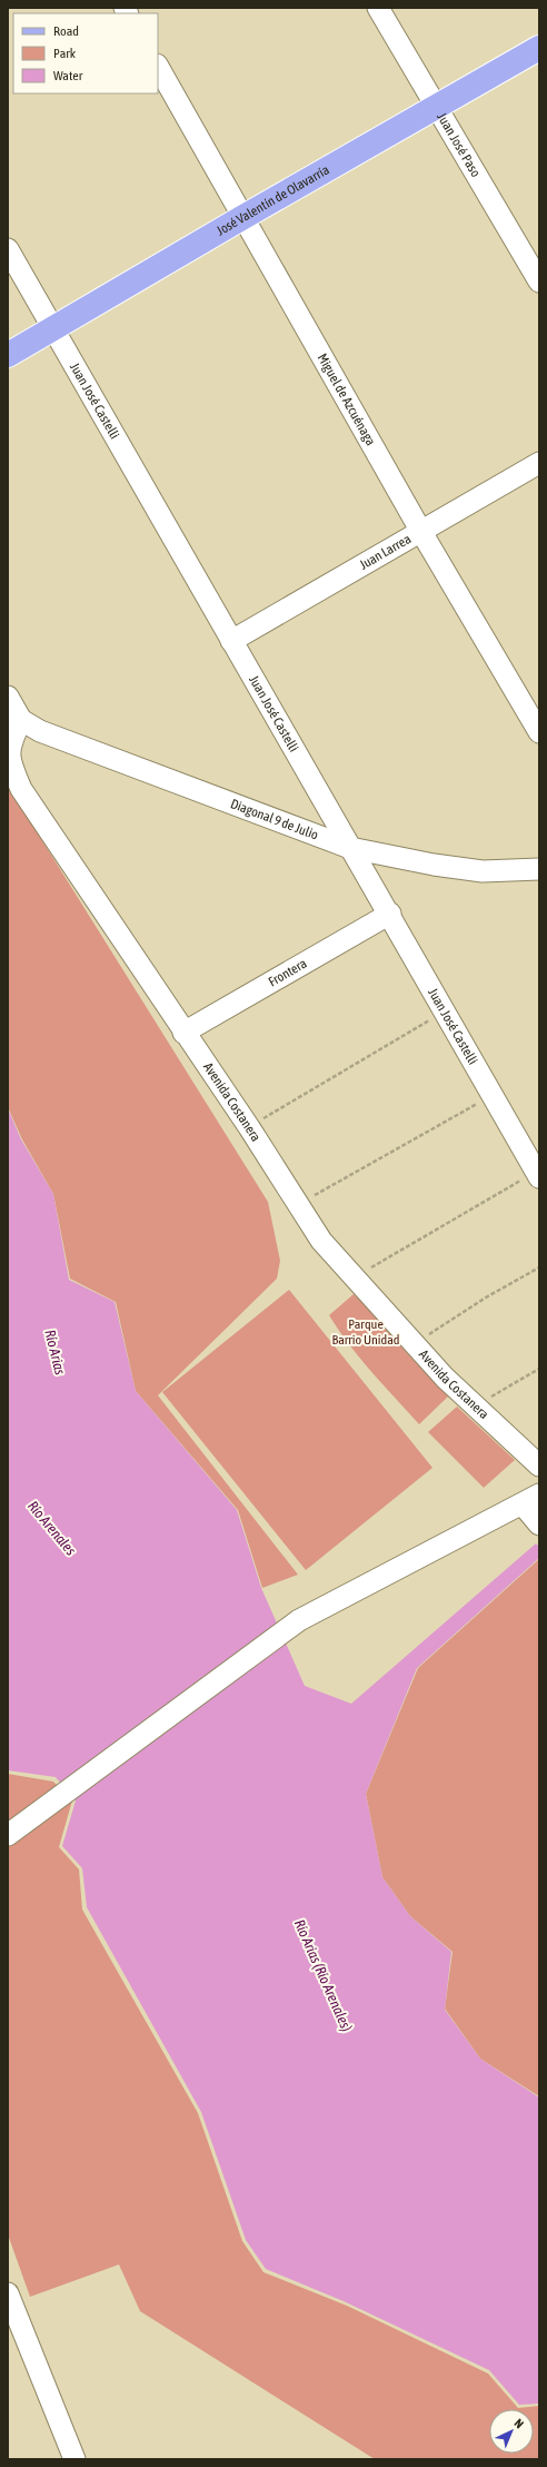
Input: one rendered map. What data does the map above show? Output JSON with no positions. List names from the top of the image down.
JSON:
{
  "streets": {
    "main road": ["José Valentín de Olavarría"],
    "street": [
      "Juan José Paso",
      "Miguel de Azcuénaga",
      "Juan José Castelli",
      "Juan Larrea",
      "Diagonal 9 de Julio",
      "Frontera",
      "Avenida Costanera"
    ]
  },
  "crossings": [
    ["Juan José Paso", "José Valentín de Olavarría"],
    ["José Valentín de Olavarría", "Miguel de Azcuénaga"],
    ["José Valentín de Olavarría", "Juan José Castelli"],
    ["Miguel de Azcuénaga", "Juan Larrea"],
    ["Juan José Castelli", "Juan Larrea"],
    ["Juan José Castelli", "Diagonal 9 de Julio"],
    ["Juan José Castelli", "Frontera"],
    ["Diagonal 9 de Julio", "Avenida Costanera"],
    ["Frontera", "Avenida Costanera"]
  ],
  "water": ["Río Arias", "Río Arenales", "Río Arias (Río Arenales)"],
  "parks": ["Parque Barrio Unidad"],
  "legend": ["Road", "Park", "Water"],
  "north": "top right"
}
